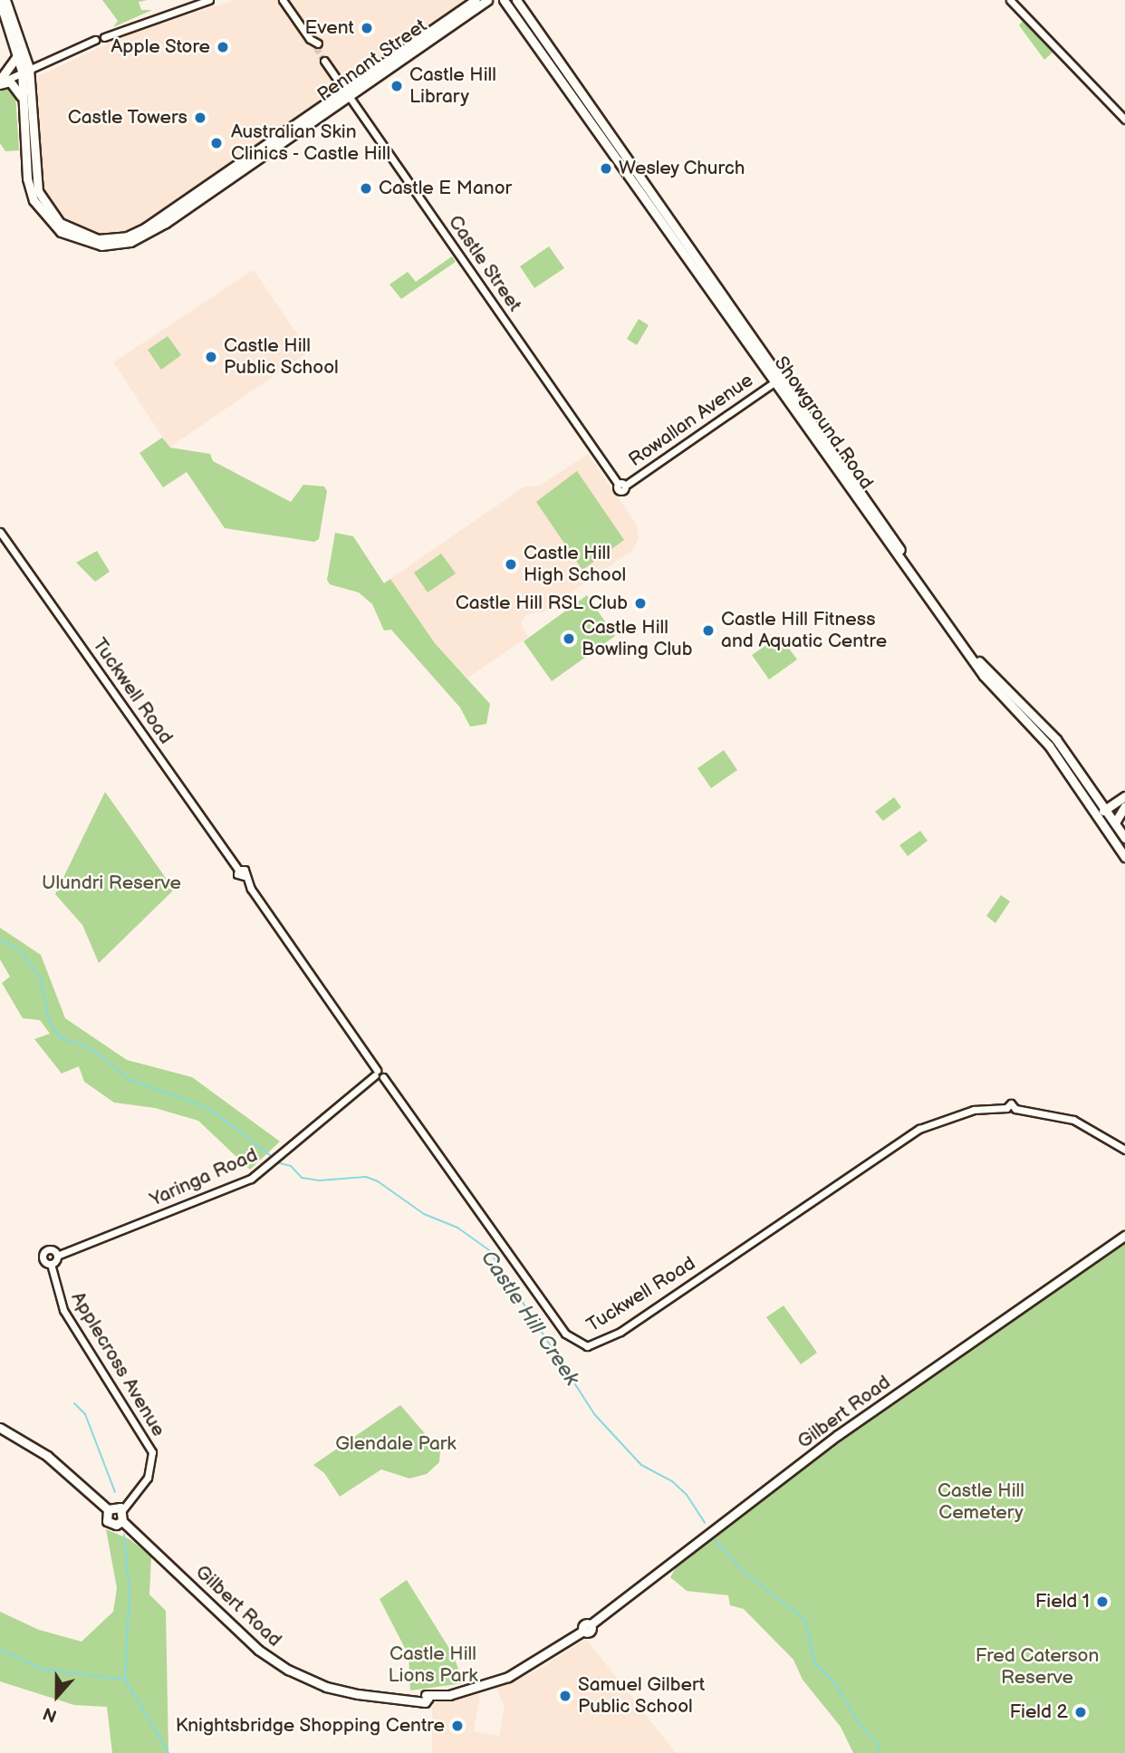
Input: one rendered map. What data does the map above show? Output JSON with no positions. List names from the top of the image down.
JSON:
{
  "streets": {
    "main road": ["Pennant Street", "Showground Road", "Gilbert Road"],
    "street": [
      "Castle Street",
      "Rowallan Avenue",
      "Tuckwell Road",
      "Yaringa Road",
      "Applecross Avenue"
    ]
  },
  "crossings": [
    ["Pennant Street", "Castle Street"],
    ["Castle Street", "Rowallan Avenue"],
    ["Rowallan Avenue", "Showground Road"],
    ["Tuckwell Road", "Yaringa Road"],
    ["Applecross Avenue", "Gilbert Road"]
  ],
  "water": ["Castle Hill Creek"],
  "parks": [
    "Ulundri Reserve",
    "Glendale Park",
    "Castle Hill Cemetery",
    "Castle Hill Lions Park",
    "Fred Caterson Reserve"
  ],
  "places": [
    "Event",
    "Apple Store",
    "Castle Hill Library",
    "Castle Towers",
    "Australian Skin Clinics - Castle Hill",
    "Wesley Church",
    "Castle E Manor",
    "Castle Hill Public School",
    "Castle Hill High School",
    "Castle Hill RSL Club",
    "Castle Hill Fitness and Aquatic Centre",
    "Castle Hill Bowling Club",
    "Field 1",
    "Samuel Gilbert Public School",
    "Field 2",
    "Knightsbridge Shopping Centre"
  ],
  "north": "bottom"
}
